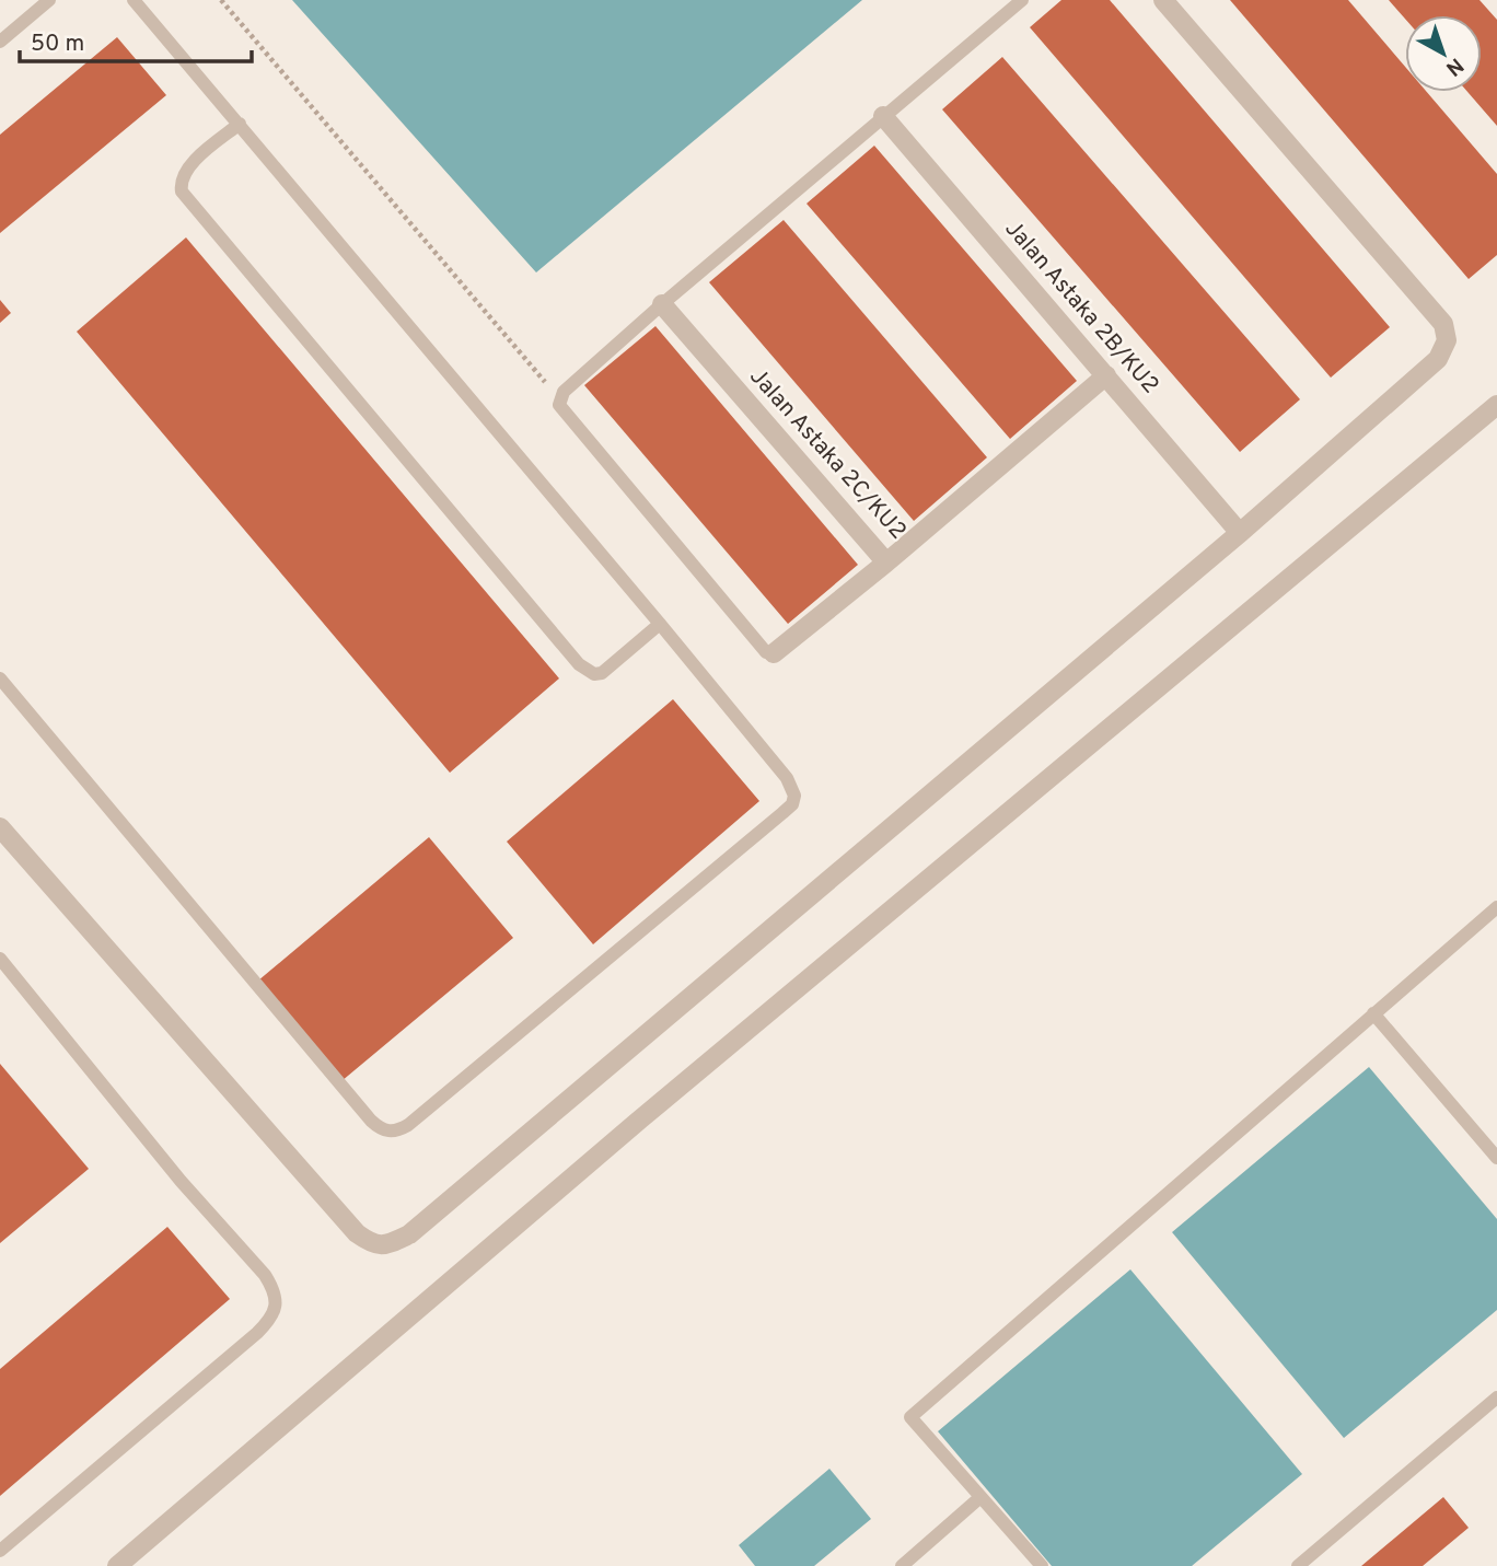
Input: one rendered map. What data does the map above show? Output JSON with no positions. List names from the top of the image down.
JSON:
{
  "streets": {
    "street": ["Jalan Astaka 2B/KU2", "Jalan Astaka 2C/KU2"]
  },
  "crossings": [
    ["Jalan Astaka 2B/KU2", "Jalan Astaka 2C/KU2"]
  ],
  "scale_bar": "50 m",
  "north": "bottom right"
}
